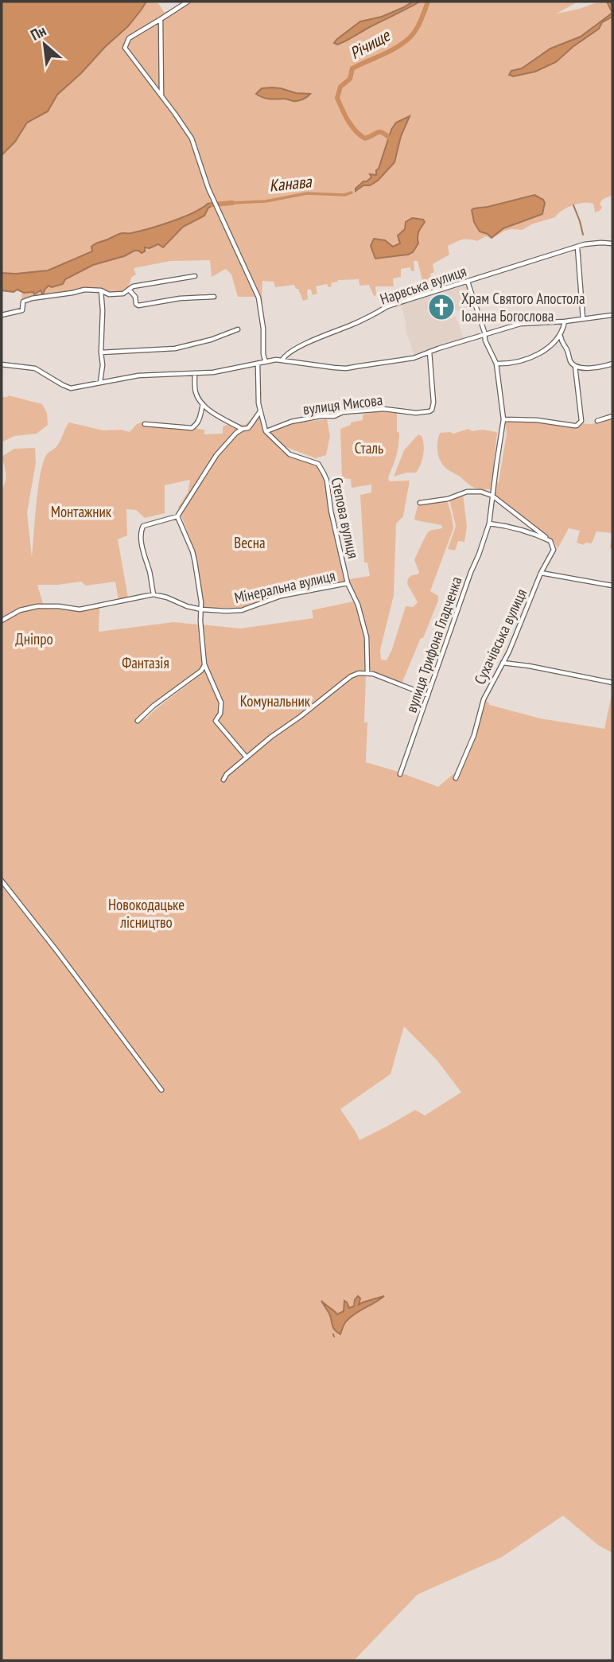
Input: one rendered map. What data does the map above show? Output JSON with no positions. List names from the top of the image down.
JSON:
{
  "streets": {
    "street": [
      "Нарвська вулиця",
      "вулиця Мисова",
      "Степова вулиця",
      "Мінеральна вулиця",
      "Сухачівська вулиця",
      "вулиця Трифона Гладченка"
    ]
  },
  "crossings": [
    ["Нарвська вулиця", "вулиця Трифона Гладченка"],
    ["вулиця Мисова", "Степова вулиця"],
    ["Степова вулиця", "Мінеральна вулиця"]
  ],
  "water": ["Річище", "Канава"],
  "parks": [
    "Сталь",
    "Монтажник",
    "Весна",
    "Дніпро",
    "Фантазія",
    "Комунальник",
    "Новокодацьке лісництво"
  ],
  "places": {
    "church": ["Храм Святого Апостола Іоанна Богослова"]
  },
  "north": "top left"
}
